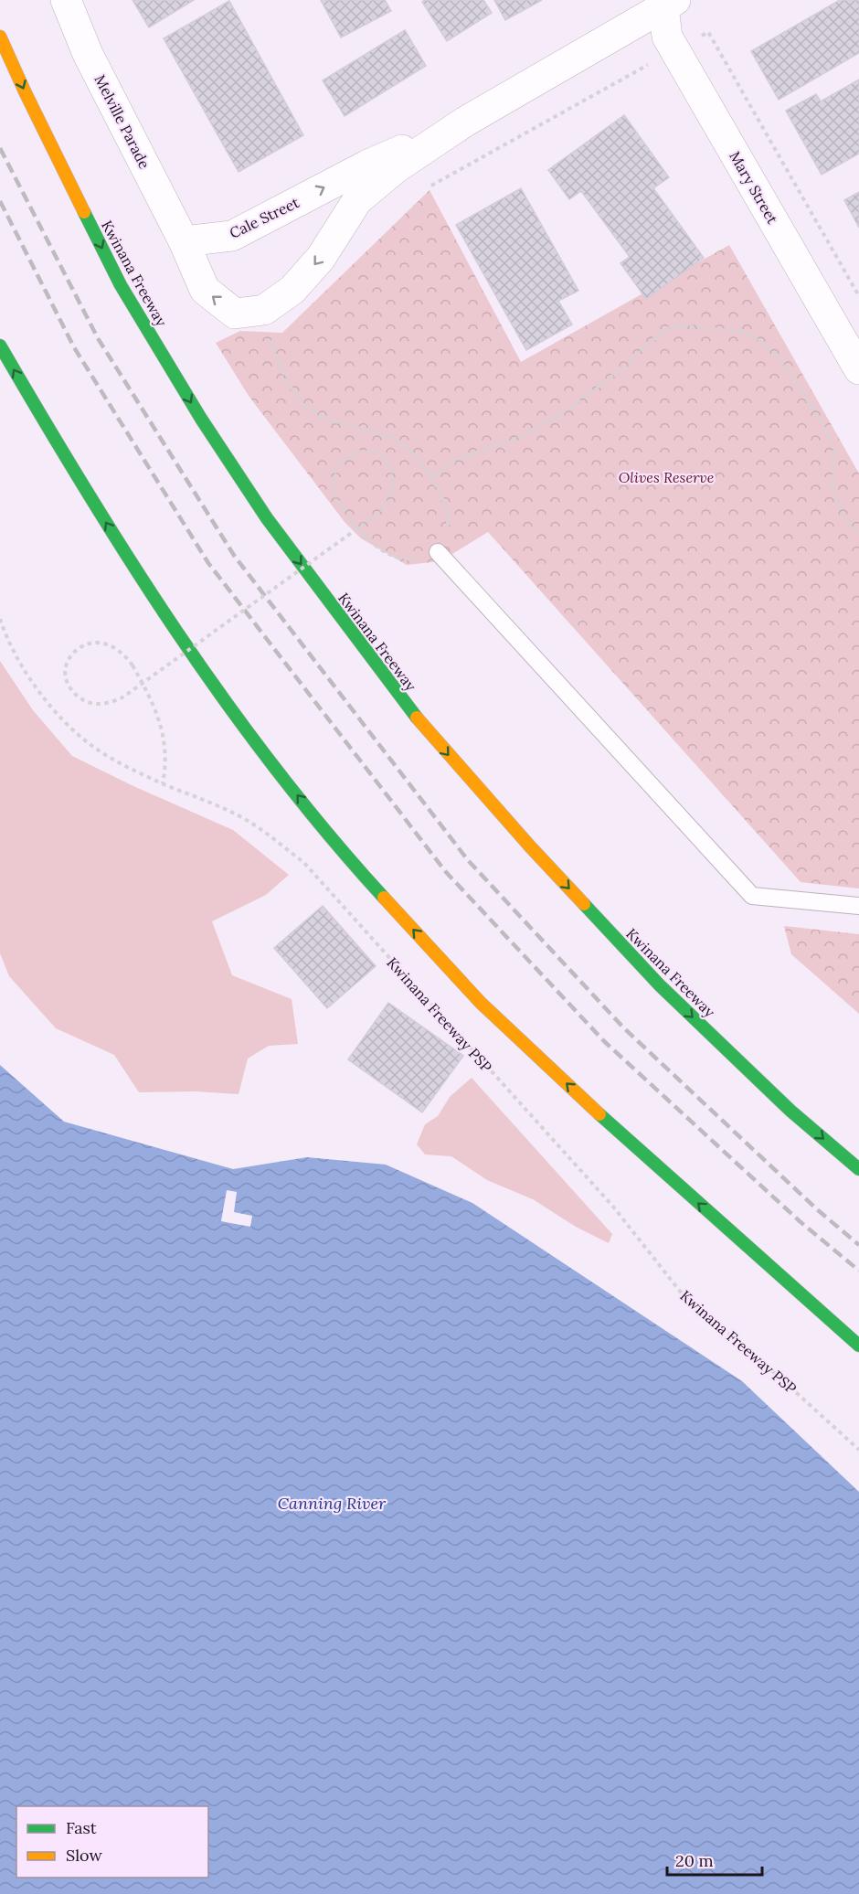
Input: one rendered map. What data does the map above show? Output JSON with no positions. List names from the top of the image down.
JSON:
{
  "streets": {
    "highway": ["Kwinana Freeway"],
    "street": ["Melville Parade", "Mary Street", "Cale Street"],
    "path": ["Kwinana Freeway PSP"]
  },
  "crossings": [
    ["Melville Parade", "Cale Street"],
    ["Mary Street", "Cale Street"]
  ],
  "one_way": ["Kwinana Freeway"],
  "water": ["Canning River"],
  "parks": ["Olives Reserve"],
  "legend": ["Fast", "Slow"],
  "scale_bar": "20 m"
}
